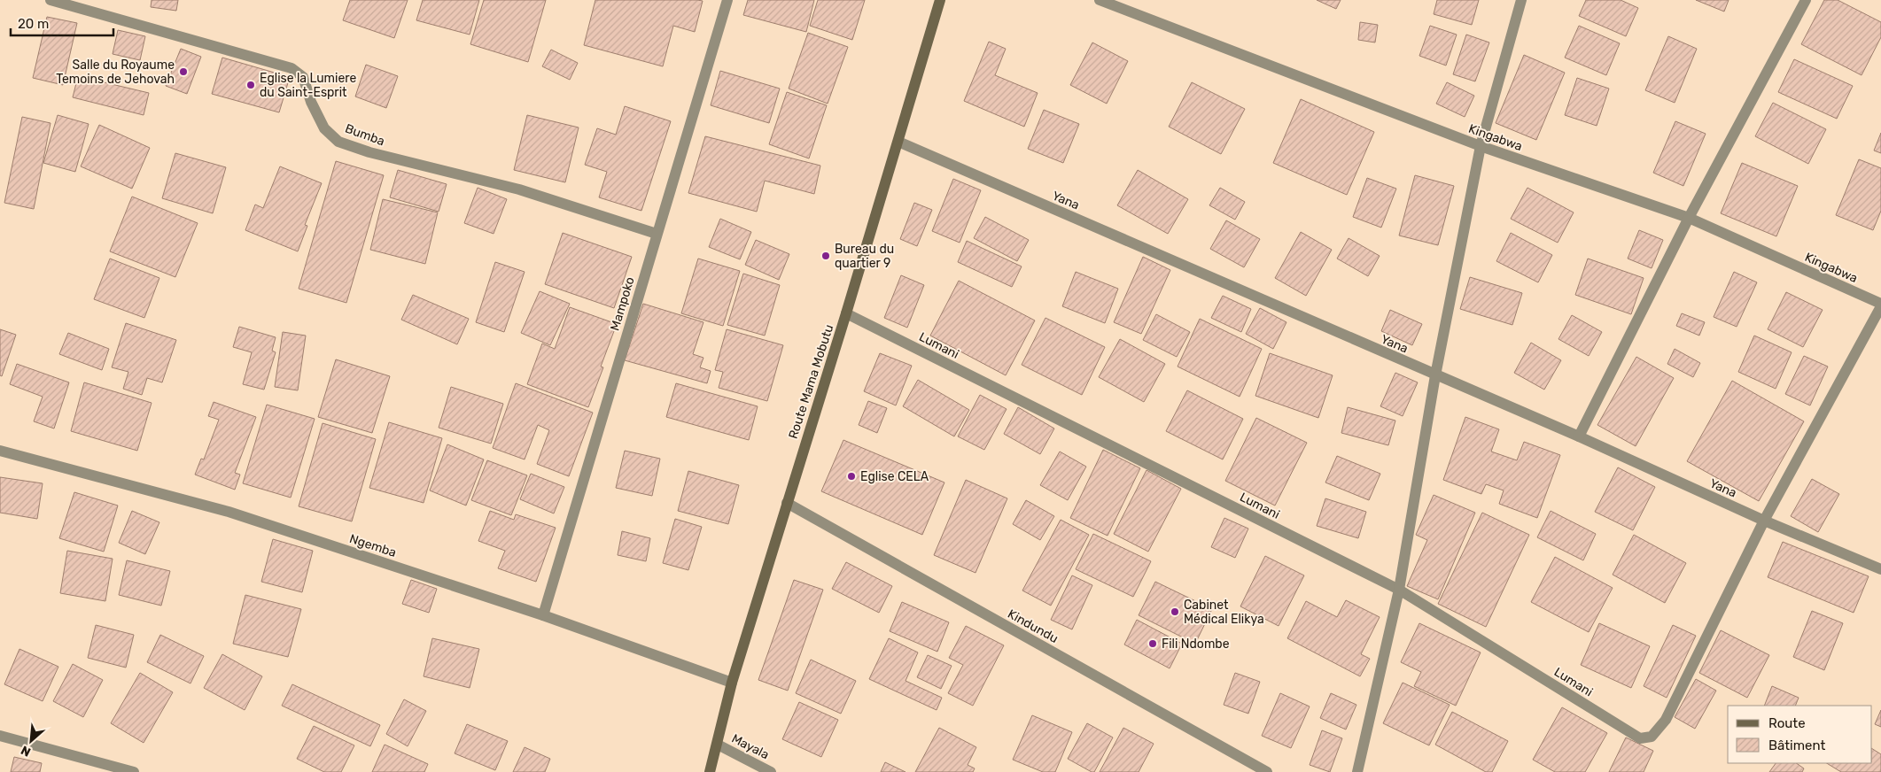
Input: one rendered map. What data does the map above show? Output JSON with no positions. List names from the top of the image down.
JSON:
{
  "streets": {
    "street": [
      "Bumba",
      "Kingabwa",
      "Yana",
      "Mampoko",
      "Lumani",
      "Route Mama Mobutu",
      "Ngemba",
      "Kindundu",
      "Mayala"
    ]
  },
  "crossings": [
    ["Bumba", "Mampoko"],
    ["Yana", "Lumani"],
    ["Yana", "Route Mama Mobutu"],
    ["Mampoko", "Ngemba"],
    ["Lumani", "Route Mama Mobutu"],
    ["Route Mama Mobutu", "Ngemba"],
    ["Route Mama Mobutu", "Kindundu"],
    ["Route Mama Mobutu", "Mayala"]
  ],
  "places": [
    "Salle du Royaume Temoins de Jehovah",
    "Eglise la Lumiere du Saint-Esprit",
    "Bureau du quartier 9",
    "Eglise CELA",
    "Cabinet Médical Elikya",
    "Fili Ndombe"
  ],
  "legend": ["Route", "Bâtiment"],
  "scale_bar": "20 m",
  "north": "bottom left"
}
